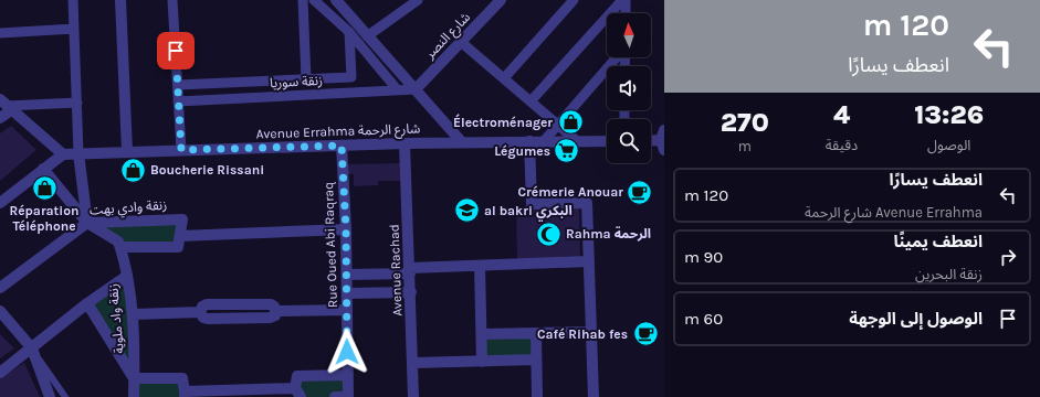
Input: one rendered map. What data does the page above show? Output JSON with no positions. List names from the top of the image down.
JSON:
{
  "streets": {
    "street": [
      "شارع النصر",
      "زنقة سوريا",
      "Avenue Errahma شارع الرحمة",
      "زنقة وادي بهت",
      "Rue Oued Abi Raqraq",
      "Avenue Rachad",
      "زنقة واد ملوية"
    ]
  },
  "crossings": [
    ["شارع النصر", "زنقة سوريا"],
    ["Avenue Errahma شارع الرحمة", "Rue Oued Abi Raqraq"],
    ["Avenue Errahma شارع الرحمة", "Avenue Rachad"]
  ],
  "places": {
    "shop": ["Électroménager", "Boucherie Rissani", "Réparation Téléphone"],
    "supermarket": ["Légumes"],
    "cafe": ["Crémerie Anouar", "Café Rihab fes"],
    "school or university": ["al bakri البكري"],
    "mosque": ["Rahma الرحمة"]
  },
  "north": "top",
  "page": {
    "turn": ["120 m", "انعطف يسارًا"],
    "eta": [
      "13:26",
      "الوصول",
      "4",
      "دقيقة",
      "270",
      "m"
    ],
    "list": [
      {
        "name": "انعطف يسارًا",
        "note": "Avenue Errahma شارع الرحمة",
        "value": "120 m"
      },
      {
        "name": "انعطف يمينًا",
        "note": "زنقة البحرين",
        "value": "90 m"
      },
      {
        "name": "الوصول إلى الوجهة",
        "value": "60 m"
      }
    ]
  }
}
